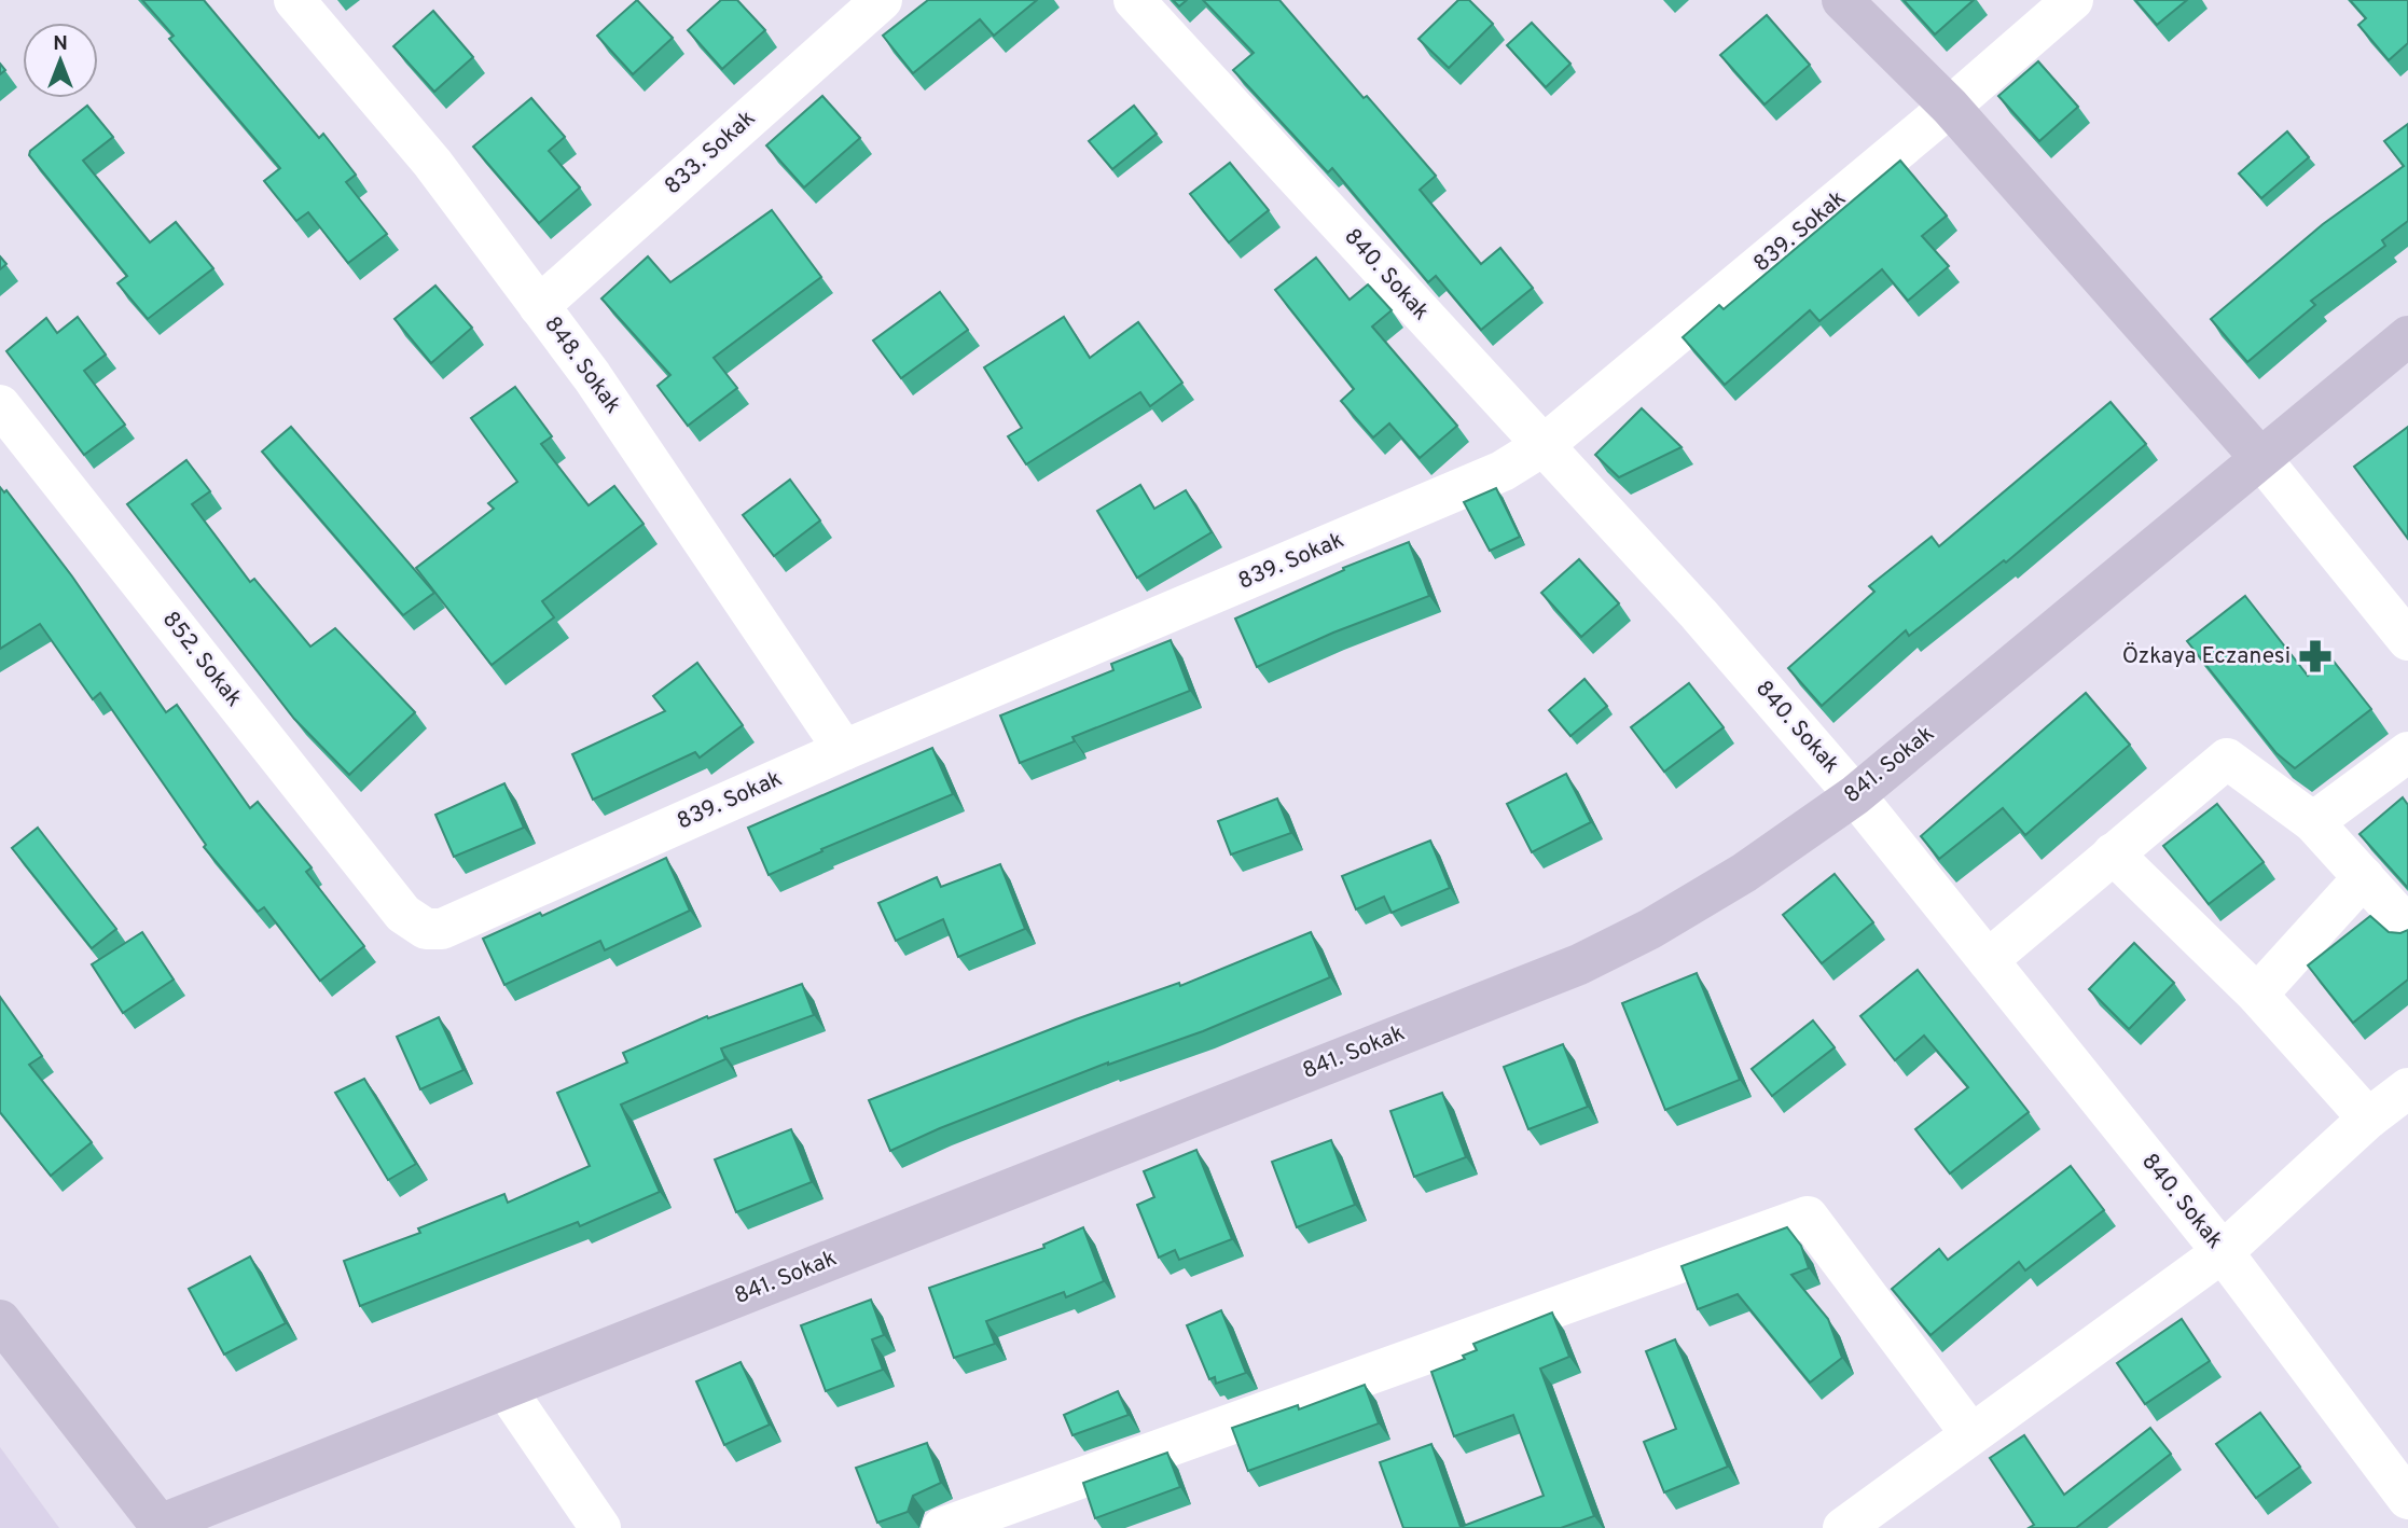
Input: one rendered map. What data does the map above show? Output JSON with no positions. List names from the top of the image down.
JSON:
{
  "streets": {
    "street": [
      "833. Sokak",
      "839. Sokak",
      "840. Sokak",
      "848. Sokak",
      "852. Sokak",
      "841. Sokak"
    ]
  },
  "crossings": [
    ["833. Sokak", "848. Sokak"],
    ["839. Sokak", "840. Sokak"],
    ["839. Sokak", "848. Sokak"],
    ["839. Sokak", "852. Sokak"],
    ["840. Sokak", "841. Sokak"]
  ],
  "places": {
    "pharmacy": ["Özkaya Eczanesi"]
  },
  "north": "top"
}
